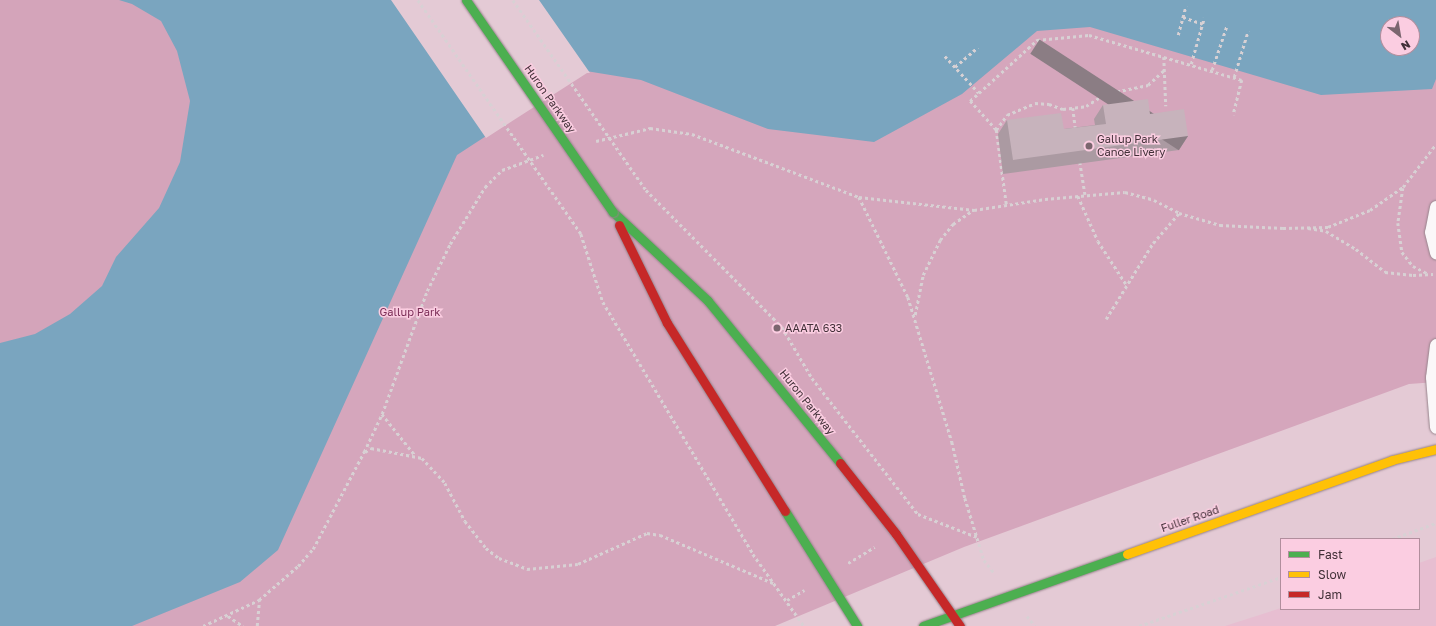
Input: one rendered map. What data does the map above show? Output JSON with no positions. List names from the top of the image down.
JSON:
{
  "streets": {
    "main road": ["Huron Parkway", "Fuller Road"]
  },
  "crossings": [
    ["Huron Parkway", "Fuller Road"]
  ],
  "parks": ["Gallup Park"],
  "places": ["Gallup Park Canoe Livery", "AAATA 633"],
  "legend": ["Fast", "Slow", "Jam"],
  "north": "bottom right"
}
